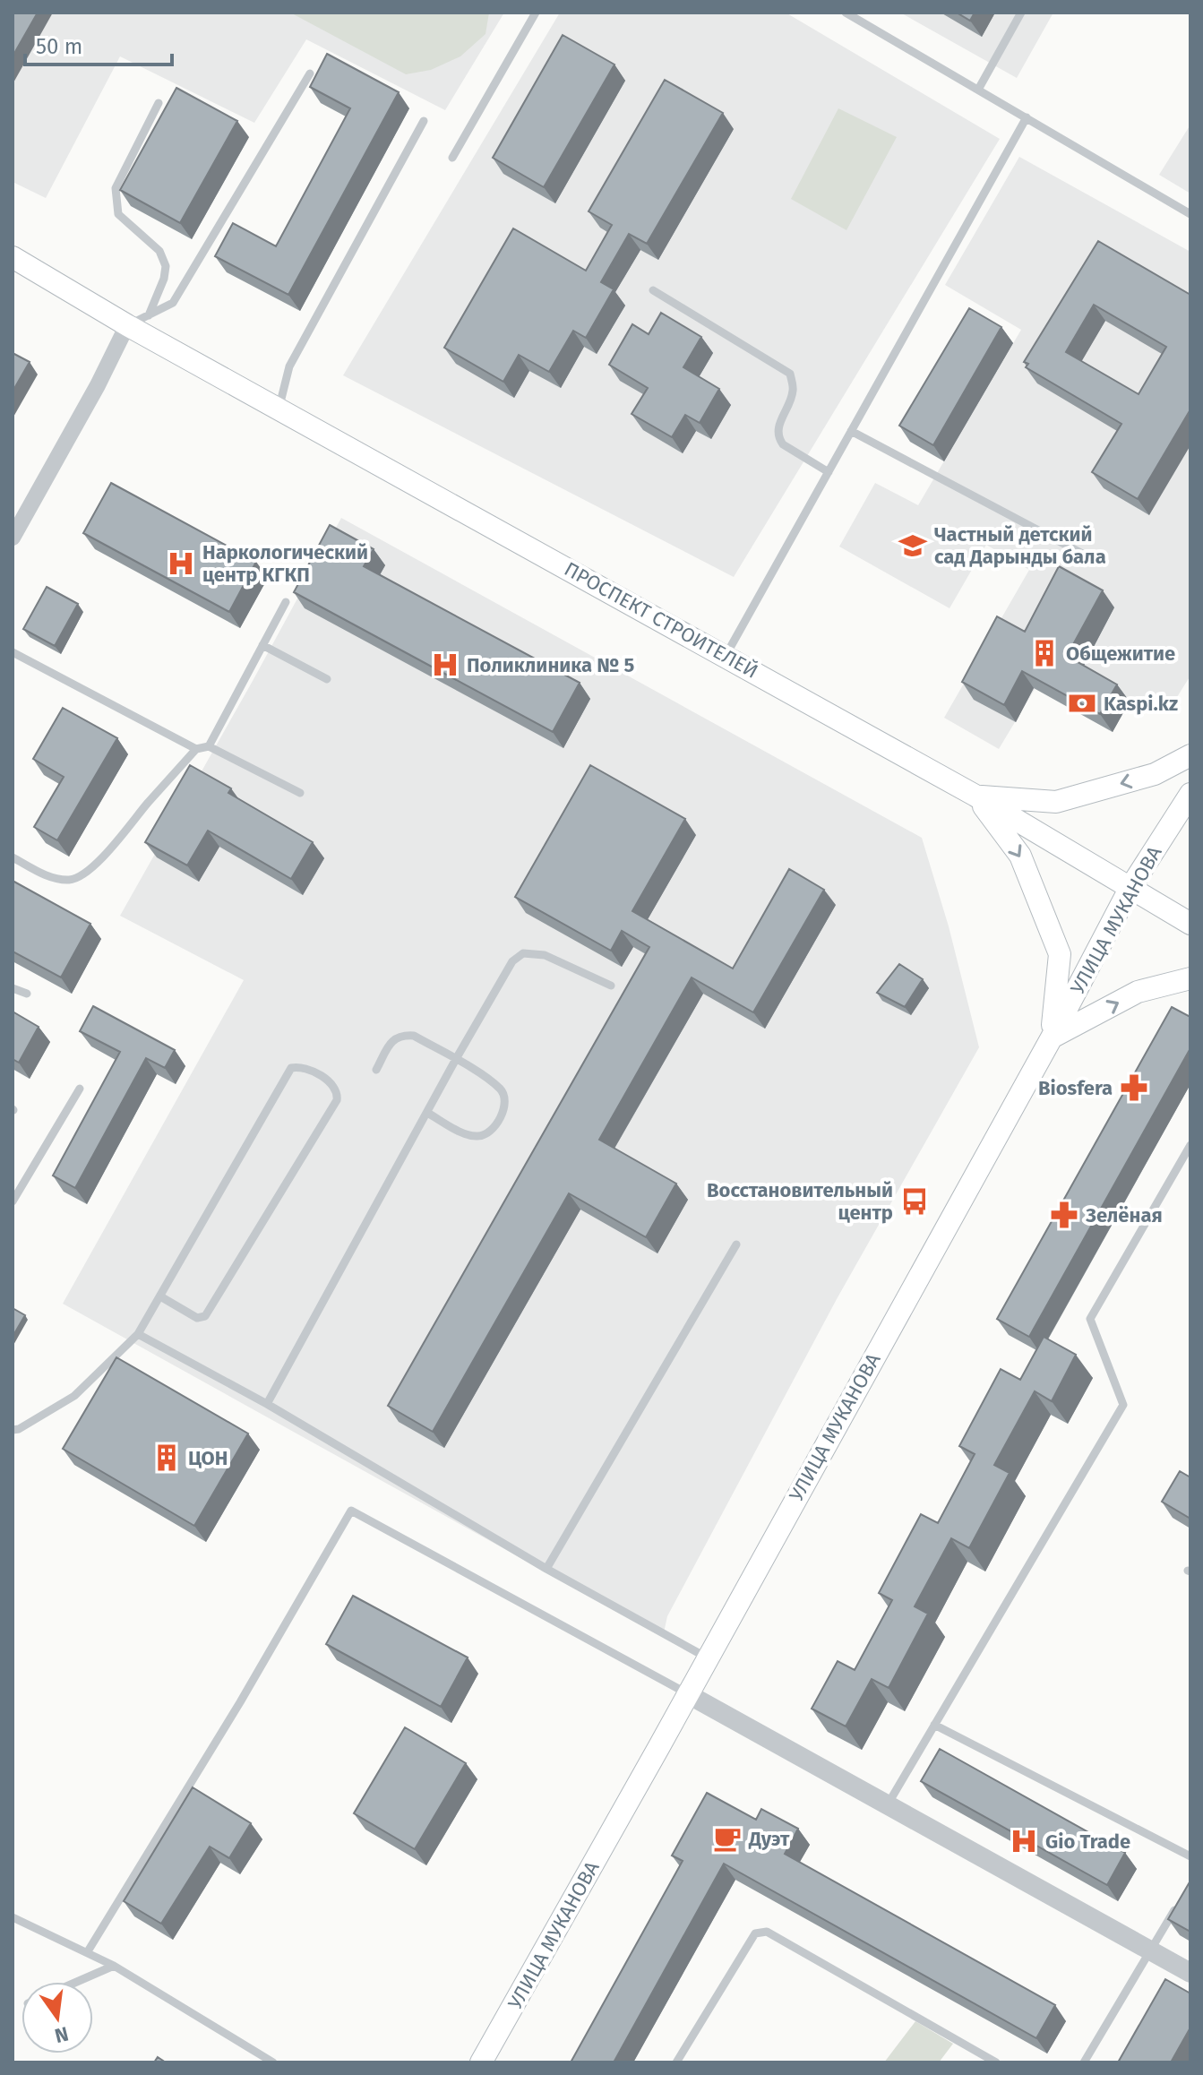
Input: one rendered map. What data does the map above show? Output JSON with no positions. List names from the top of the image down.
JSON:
{
  "streets": {
    "main road": ["ПРОСПЕКТ СТРОИТЕЛЕЙ", "УЛИЦА МУКАНОВА"]
  },
  "crossings": [
    ["ПРОСПЕКТ СТРОИТЕЛЕЙ", "УЛИЦА МУКАНОВА"]
  ],
  "places": {
    "school or university": ["Частный детский сад Дарынды бала"],
    "hospital": ["Наркологический центр КГКП", "Поликлиника № 5", "Gio Trade"],
    "building": ["Общежитие", "ЦОН"],
    "bank": ["Kaspi.kz"],
    "pharmacy": ["Biosfera", "Зелёная"],
    "bus stop": ["Восстановительный центр"],
    "cafe": ["Дуэт"]
  },
  "scale_bar": "50 m",
  "north": "bottom"
}
